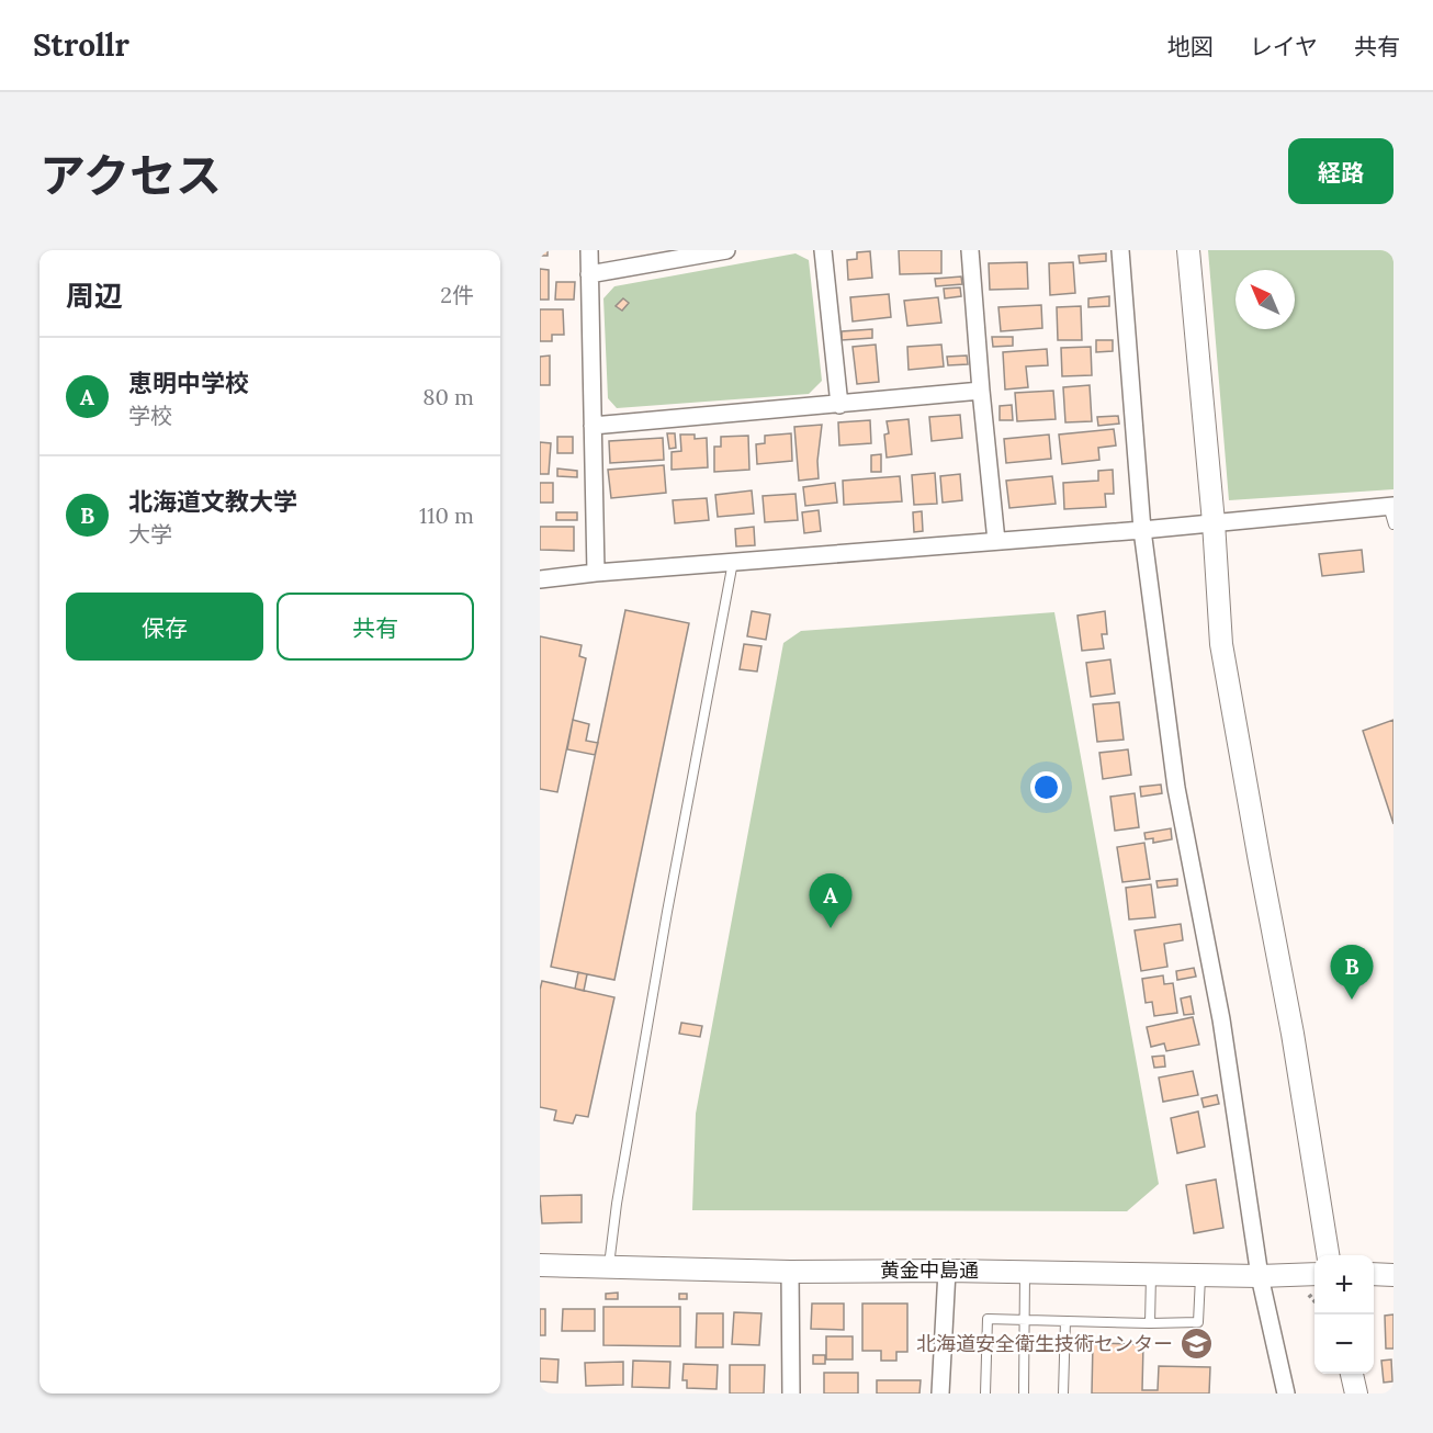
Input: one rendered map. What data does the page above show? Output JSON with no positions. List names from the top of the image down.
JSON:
{
  "streets": {
    "street": ["黄金中島通"]
  },
  "places": {
    "school or university": ["北海道安全衛生技術センター"]
  },
  "north": "top left",
  "page": {
    "header": "Strollr",
    "nav": ["地図", "レイヤ", "共有"],
    "title": "アクセス",
    "buttons": [
      "経路",
      ["保存", "共有"]
    ],
    "heading": ["周辺", "2件"],
    "list": [
      {
        "mark": "A",
        "name": "恵明中学校",
        "note": "学校",
        "value": "80 m"
      },
      {
        "mark": "B",
        "name": "北海道文教大学",
        "note": "大学",
        "value": "110 m"
      }
    ],
    "pins": ["A", "B"],
    "map_buttons": ["+", "−"]
  }
}
